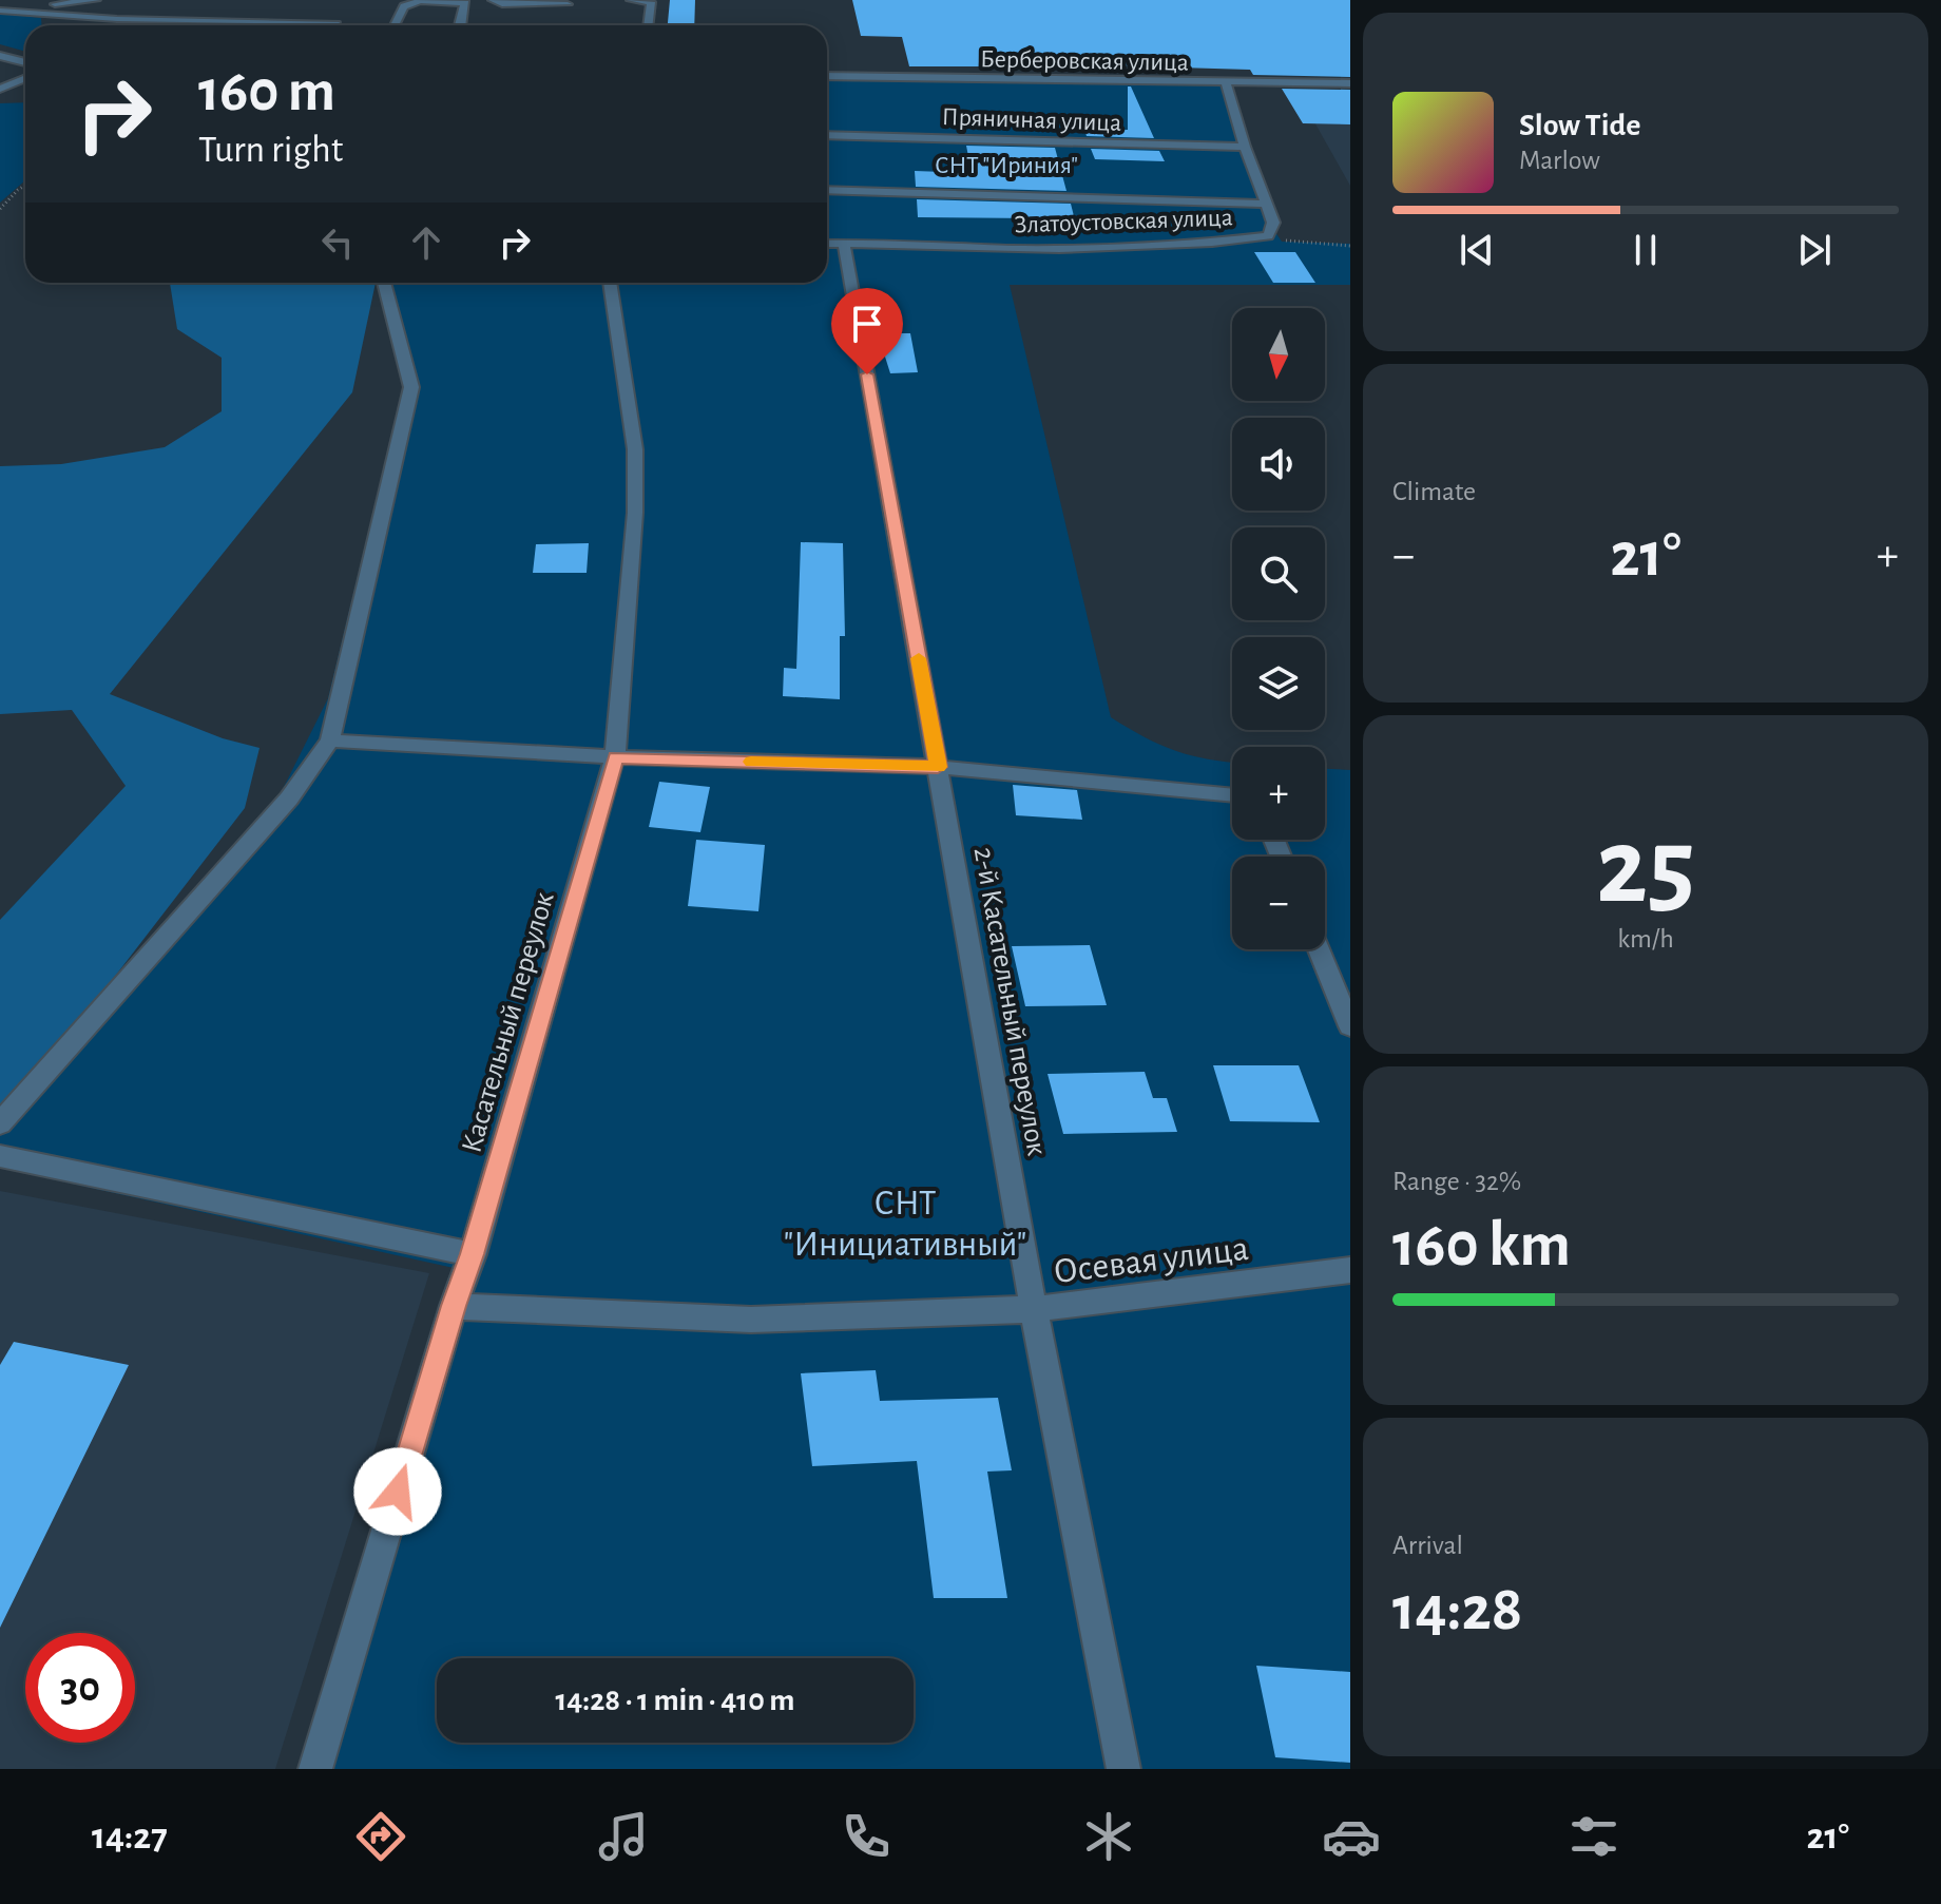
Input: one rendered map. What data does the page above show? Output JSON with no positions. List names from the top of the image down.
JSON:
{
  "streets": {
    "street": [
      "Берберовская улица",
      "Пряничная улица",
      "Златоустовская улица",
      "2-й Касательный переулок",
      "Касательный переулок",
      "Осевая улица"
    ]
  },
  "crossings": [
    ["Берберовская улица", "Златоустовская улица"],
    ["Пряничная улица", "Златоустовская улица"],
    ["Златоустовская улица", "2-й Касательный переулок"],
    ["2-й Касательный переулок", "Осевая улица"],
    ["Касательный переулок", "Осевая улица"]
  ],
  "parks": ["СНТ \"Ириния\"", "СНТ \"Инициативный\""],
  "north": "bottom",
  "page": {
    "turn": ["160 m", "Turn right"],
    "song": ["Slow Tide", "Marlow"],
    "map_buttons": ["+", "−"],
    "tile": [
      "Climate",
      ["25", "km/h"],
      ["Range · 32%", "160 km"],
      ["Arrival", "14:28"]
    ],
    "heat": ["−", "21°", "+"],
    "limit": "30",
    "trip": "14:28 · 1 min · 410 m",
    "tabs": ["14:27", "21°"]
  }
}
